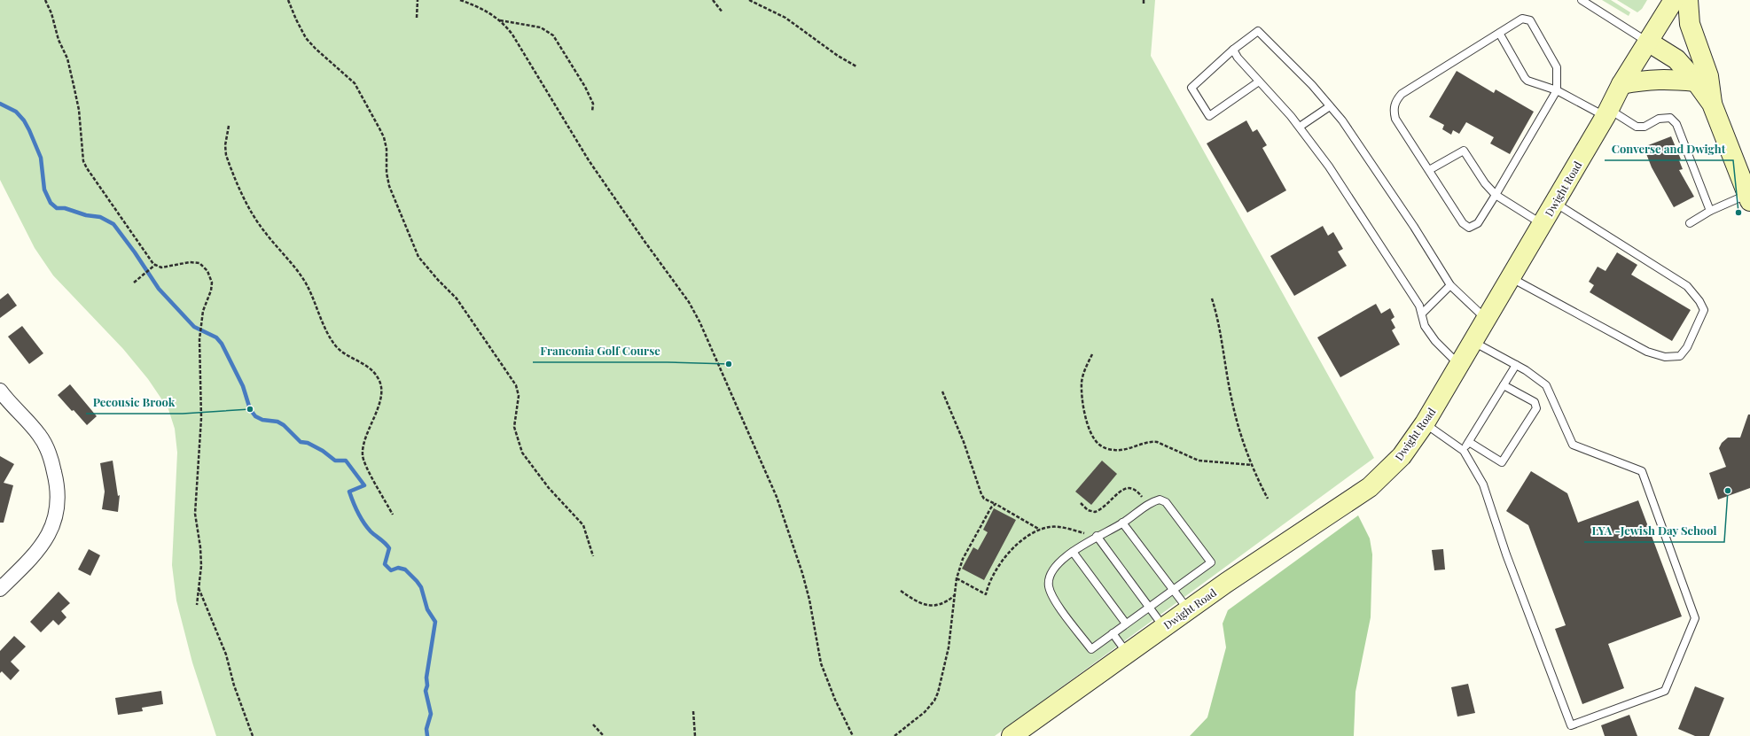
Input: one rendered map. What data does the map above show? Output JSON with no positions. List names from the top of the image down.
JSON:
{
  "streets": {
    "main road": ["Dwight Road"]
  },
  "places": [
    "Converse and Dwight",
    "Franconia Golf Course",
    "Pecousic Brook",
    "LYA -Jewish Day School"
  ]
}
